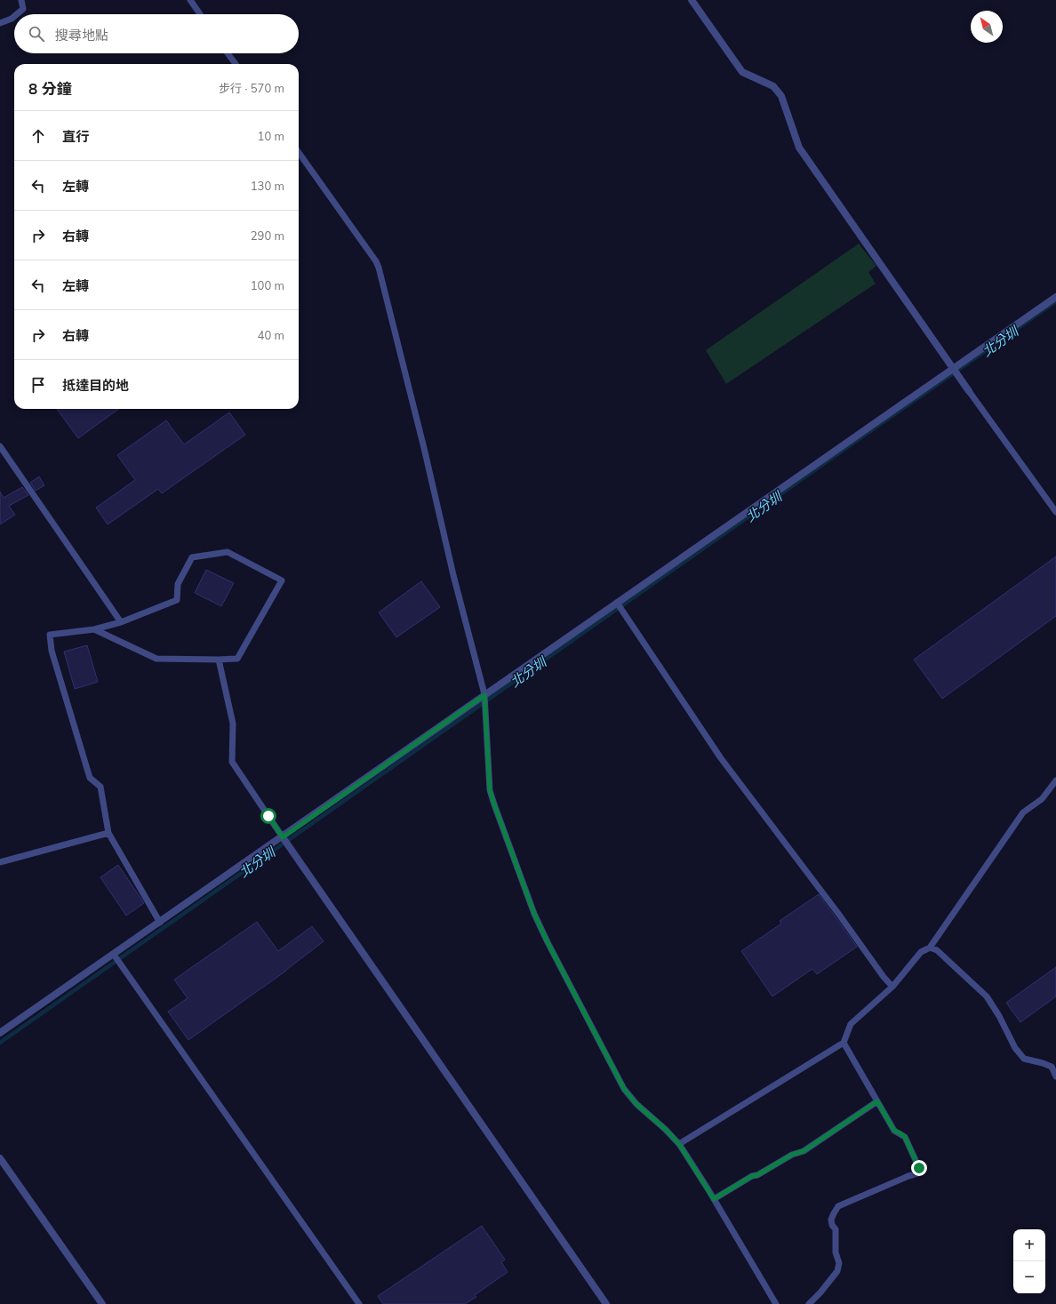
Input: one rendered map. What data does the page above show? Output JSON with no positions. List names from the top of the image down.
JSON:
{
  "water": ["北分圳"],
  "north": "top left",
  "page": {
    "search": "搜尋地點",
    "heading": ["8 分鐘", "步行 · 570 m"],
    "list": [
      ["直行", "10 m"],
      ["左轉", "130 m"],
      ["右轉", "290 m"],
      ["左轉", "100 m"],
      ["右轉", "40 m"],
      "抵達目的地"
    ],
    "map_buttons": ["+", "−"]
  }
}
